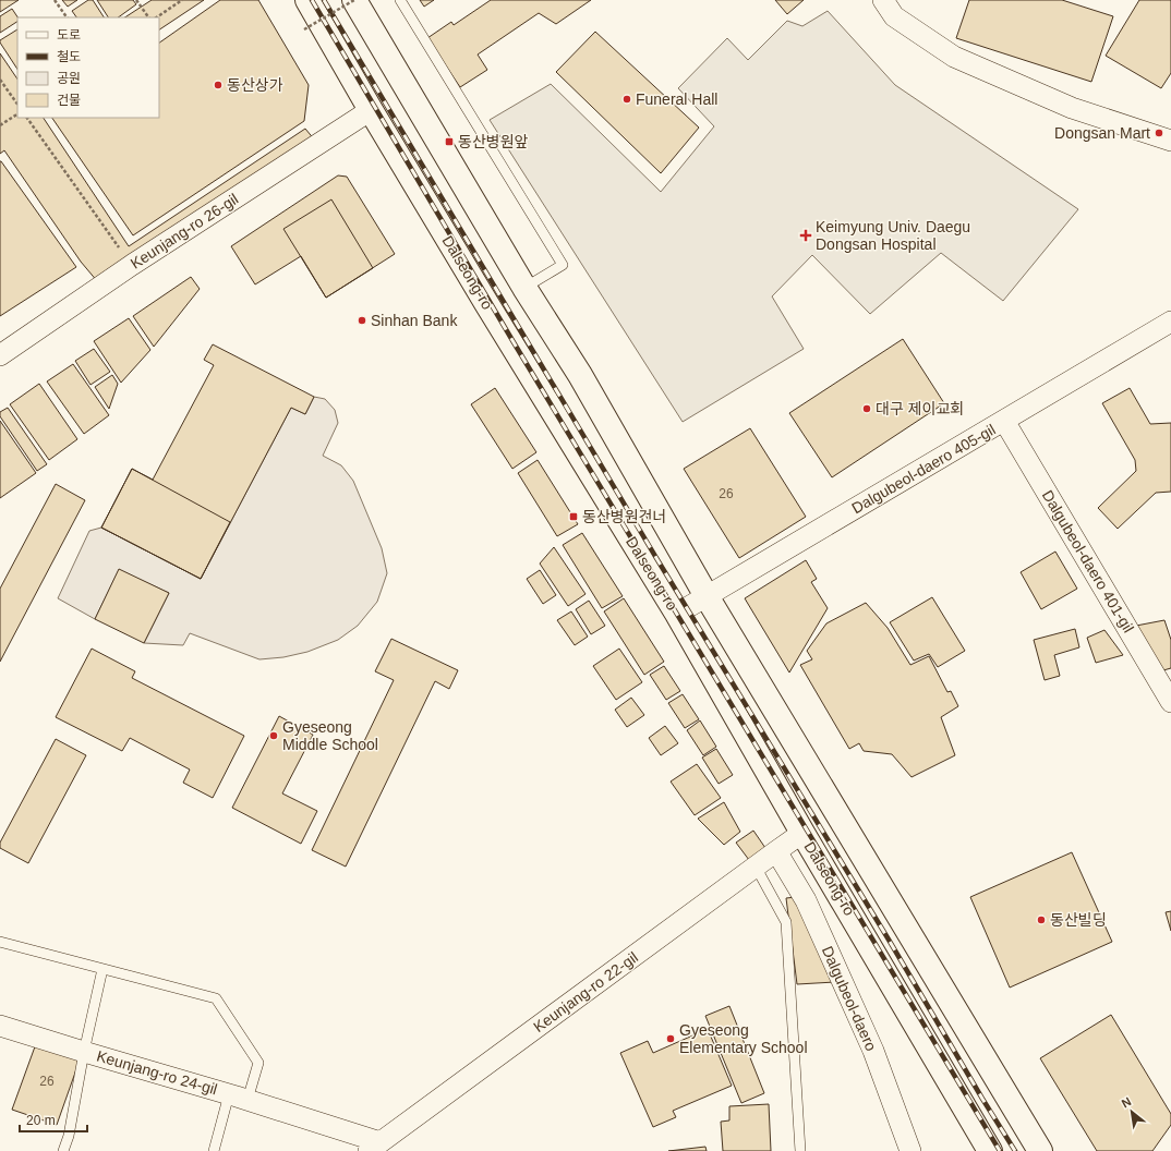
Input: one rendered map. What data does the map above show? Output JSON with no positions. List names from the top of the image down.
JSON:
{
  "streets": {
    "main road": ["Dalseong-ro"],
    "street": [
      "Keunjang-ro 26-gil",
      "Dalgubeol-daero 405-gil",
      "Dalgubeol-daero 401-gil",
      "Keunjang-ro 22-gil",
      "Dalgubeol-daero",
      "Keunjang-ro 24-gil"
    ]
  },
  "crossings": [
    ["Keunjang-ro 26-gil", "Dalseong-ro"],
    ["Dalseong-ro", "Dalgubeol-daero 405-gil"],
    ["Dalseong-ro", "Keunjang-ro 22-gil"],
    ["Dalgubeol-daero 405-gil", "Dalgubeol-daero 401-gil"],
    ["Keunjang-ro 22-gil", "Dalgubeol-daero"],
    ["Keunjang-ro 22-gil", "Keunjang-ro 24-gil"]
  ],
  "places": {
    "other": [
      "동산상가",
      "Funeral Hall",
      "Dongsan Mart",
      "Sinhan Bank",
      "대구 제이교회",
      "Gyeseong Middle School",
      "동산빌딩",
      "Gyeseong Elementary School"
    ],
    "transit": ["동산병원앞", "동산병원건너"],
    "health": ["Keimyung Univ. Daegu Dongsan Hospital"]
  },
  "house_numbers": ["26", "26"],
  "legend": [
    "도로",
    "철도",
    "공원",
    "건물"
  ],
  "scale_bar": "20 m",
  "north": "top left"
}
